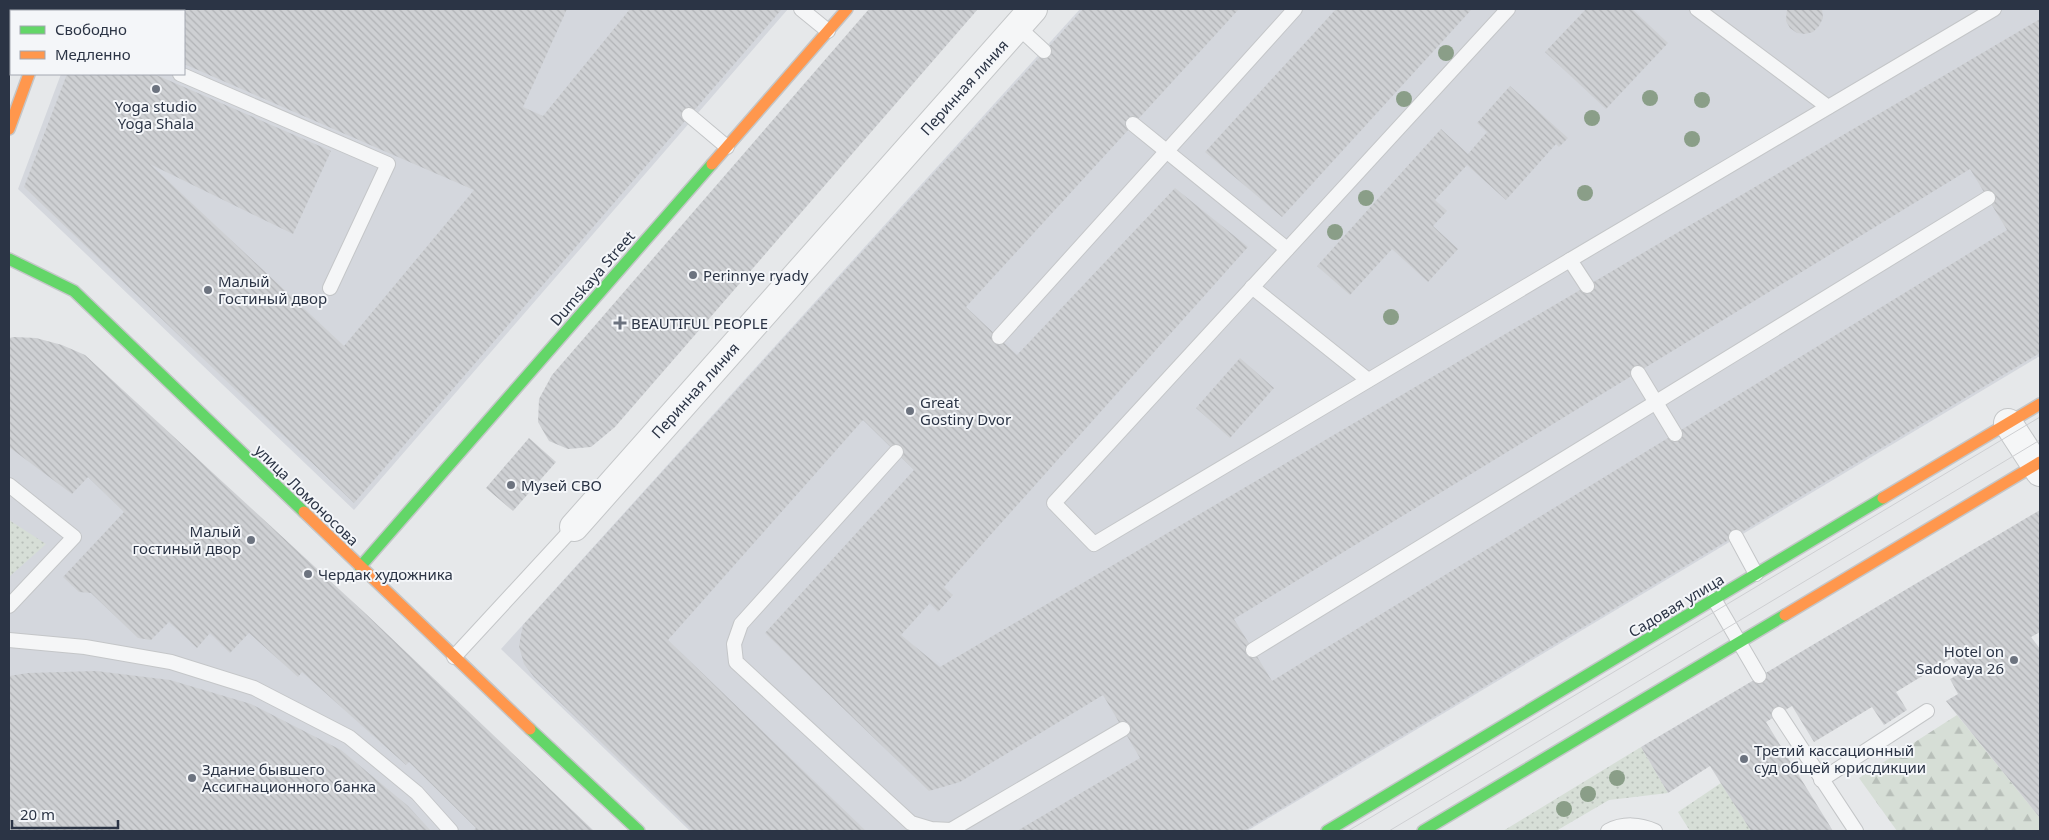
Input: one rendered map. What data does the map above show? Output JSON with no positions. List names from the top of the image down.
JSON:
{
  "streets": {
    "street": [
      "Перинная линия",
      "Dumskaya Street",
      "улица Ломоносова",
      "Садовая улица"
    ]
  },
  "crossings": [
    ["Перинная линия", "улица Ломоносова"],
    ["Dumskaya Street", "улица Ломоносова"]
  ],
  "places": {
    "other": [
      "Yoga studio Yoga Shala",
      "Perinnye ryady",
      "Малый Гостиный двор",
      "Great Gostiny Dvor",
      "Музей СВО",
      "Малый гостиный двор",
      "Чердак художника",
      "Hotel on Sadovaya 26",
      "Третий кассационный суд общей юрисдикции",
      "Здание бывшего Ассигнационного банка"
    ],
    "health": ["BEAUTIFUL PEOPLE"]
  },
  "legend": ["Свободно", "Медленно"],
  "scale_bar": "20 m"
}
